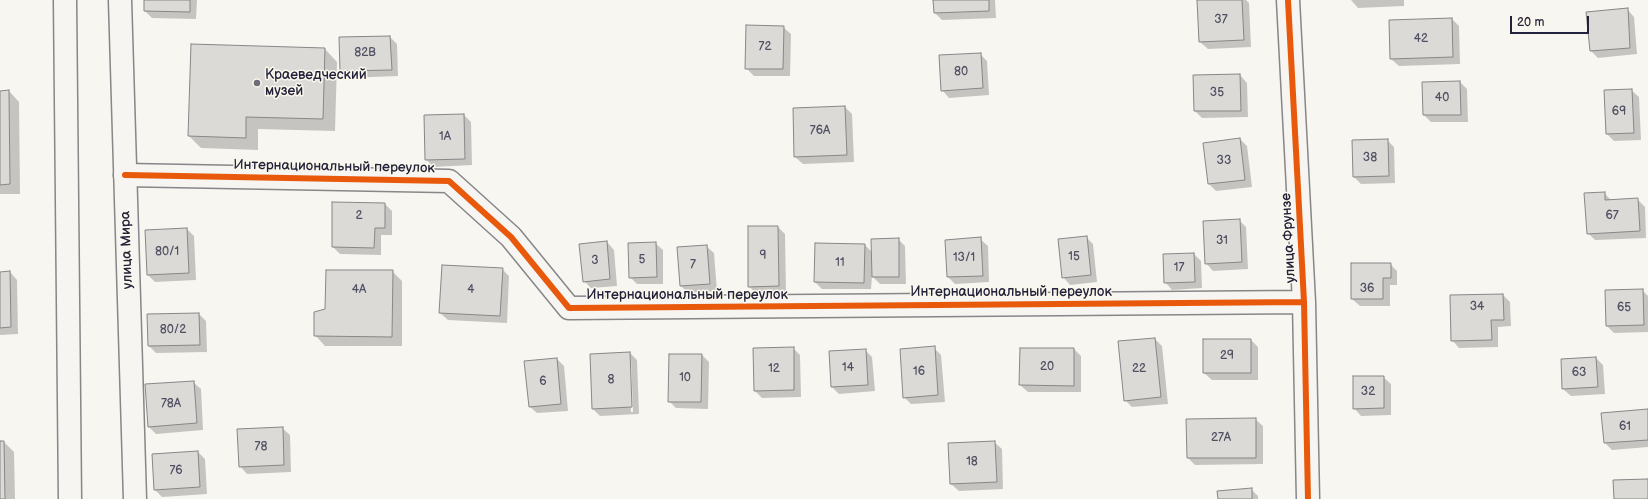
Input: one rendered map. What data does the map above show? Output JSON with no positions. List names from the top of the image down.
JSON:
{
  "streets": {
    "street": ["Интернациональный переулок", "улица Фрунзе", "улица Мира"]
  },
  "crossings": [
    ["Интернациональный переулок", "улица Фрунзе"],
    ["Интернациональный переулок", "улица Мира"]
  ],
  "places": ["Краеведческий музей"],
  "house_numbers": [
    "37",
    "42",
    "72",
    "82В",
    "80",
    "35",
    "40",
    "69",
    "76А",
    "1А",
    "38",
    "33",
    "2",
    "67",
    "31",
    "80/1",
    "9",
    "15",
    "13/1",
    "5",
    "3",
    "11",
    "7",
    "17",
    "36",
    "4А",
    "4",
    "34",
    "65",
    "80/2",
    "29",
    "20",
    "14",
    "12",
    "22",
    "16",
    "63",
    "10",
    "8",
    "6",
    "32",
    "78А",
    "61",
    "27А",
    "78",
    "18",
    "76"
  ],
  "scale_bar": "20 m"
}
